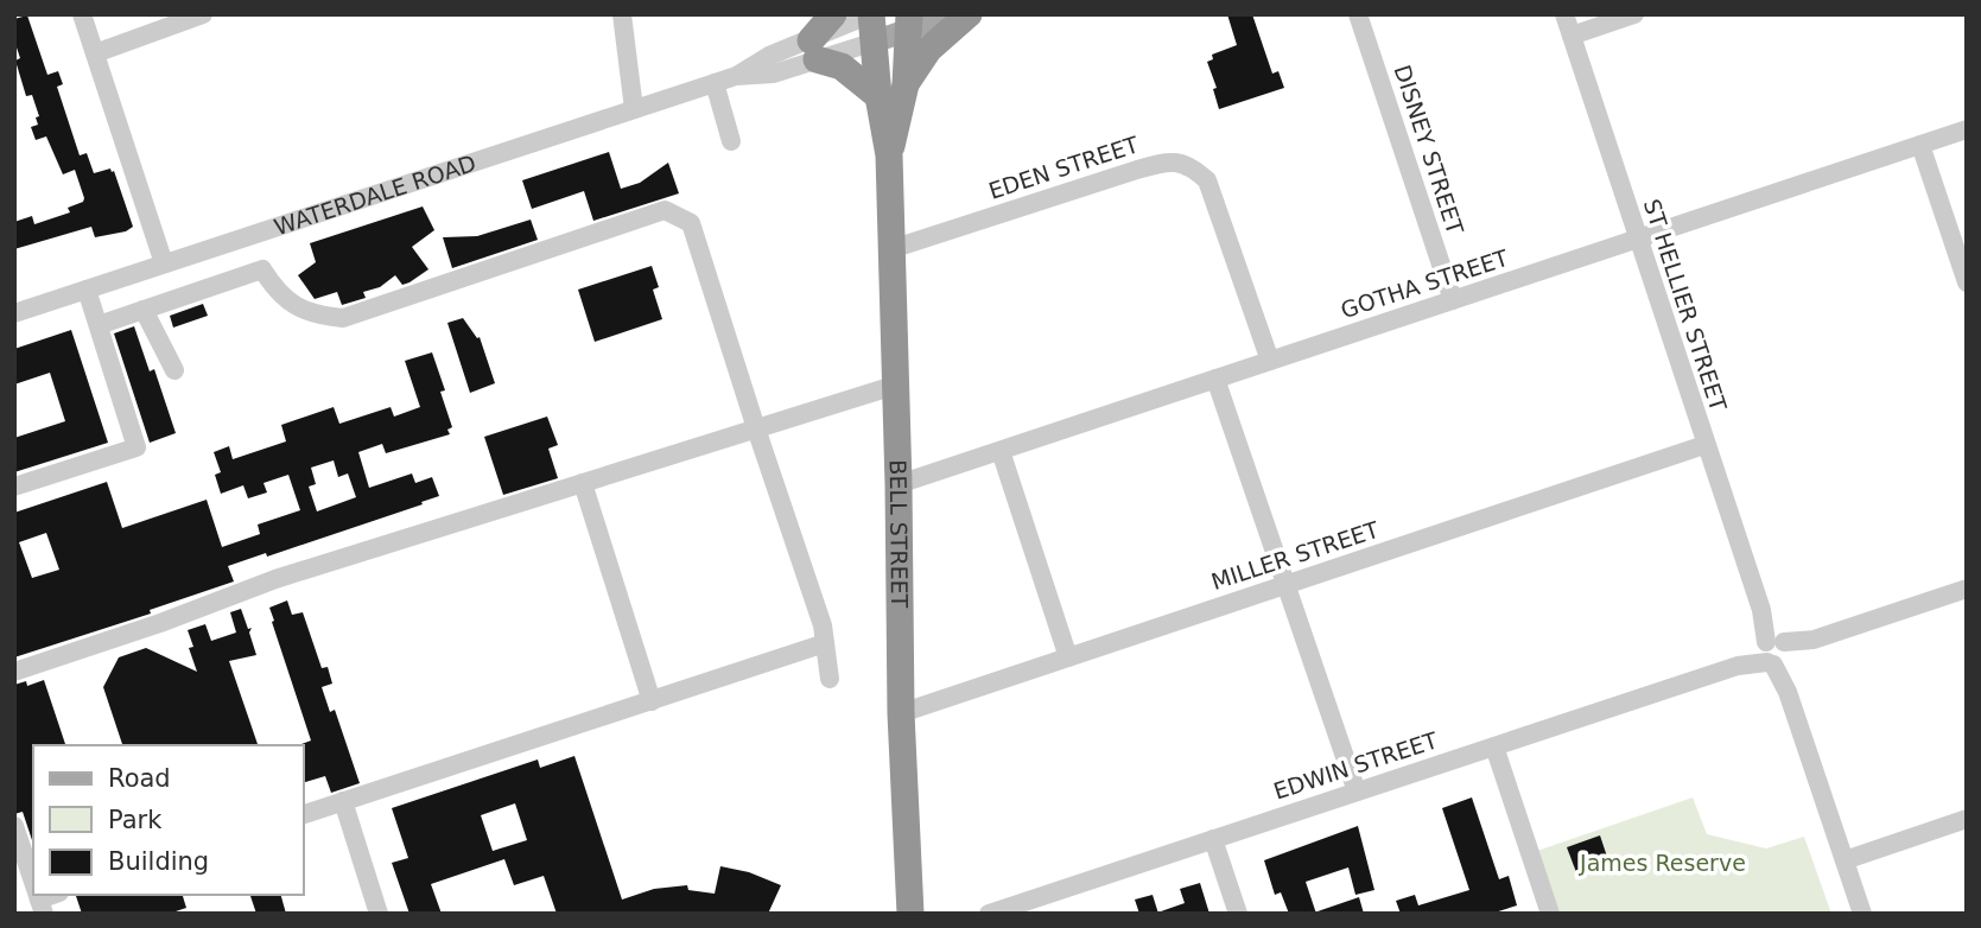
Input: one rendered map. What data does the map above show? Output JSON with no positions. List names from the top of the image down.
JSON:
{
  "streets": {
    "highway": ["BELL STREET"],
    "main road": ["WATERDALE ROAD"],
    "street": [
      "DISNEY STREET",
      "EDEN STREET",
      "GOTHA STREET",
      "ST HELLIER STREET",
      "MILLER STREET",
      "EDWIN STREET"
    ]
  },
  "crossings": [
    ["DISNEY STREET", "GOTHA STREET"],
    ["EDEN STREET", "GOTHA STREET"],
    ["EDEN STREET", "BELL STREET"],
    ["WATERDALE ROAD", "BELL STREET"],
    ["GOTHA STREET", "ST HELLIER STREET"],
    ["GOTHA STREET", "BELL STREET"],
    ["ST HELLIER STREET", "MILLER STREET"],
    ["ST HELLIER STREET", "EDWIN STREET"],
    ["BELL STREET", "MILLER STREET"]
  ],
  "parks": ["James Reserve"],
  "legend": ["Road", "Park", "Building"]
}
